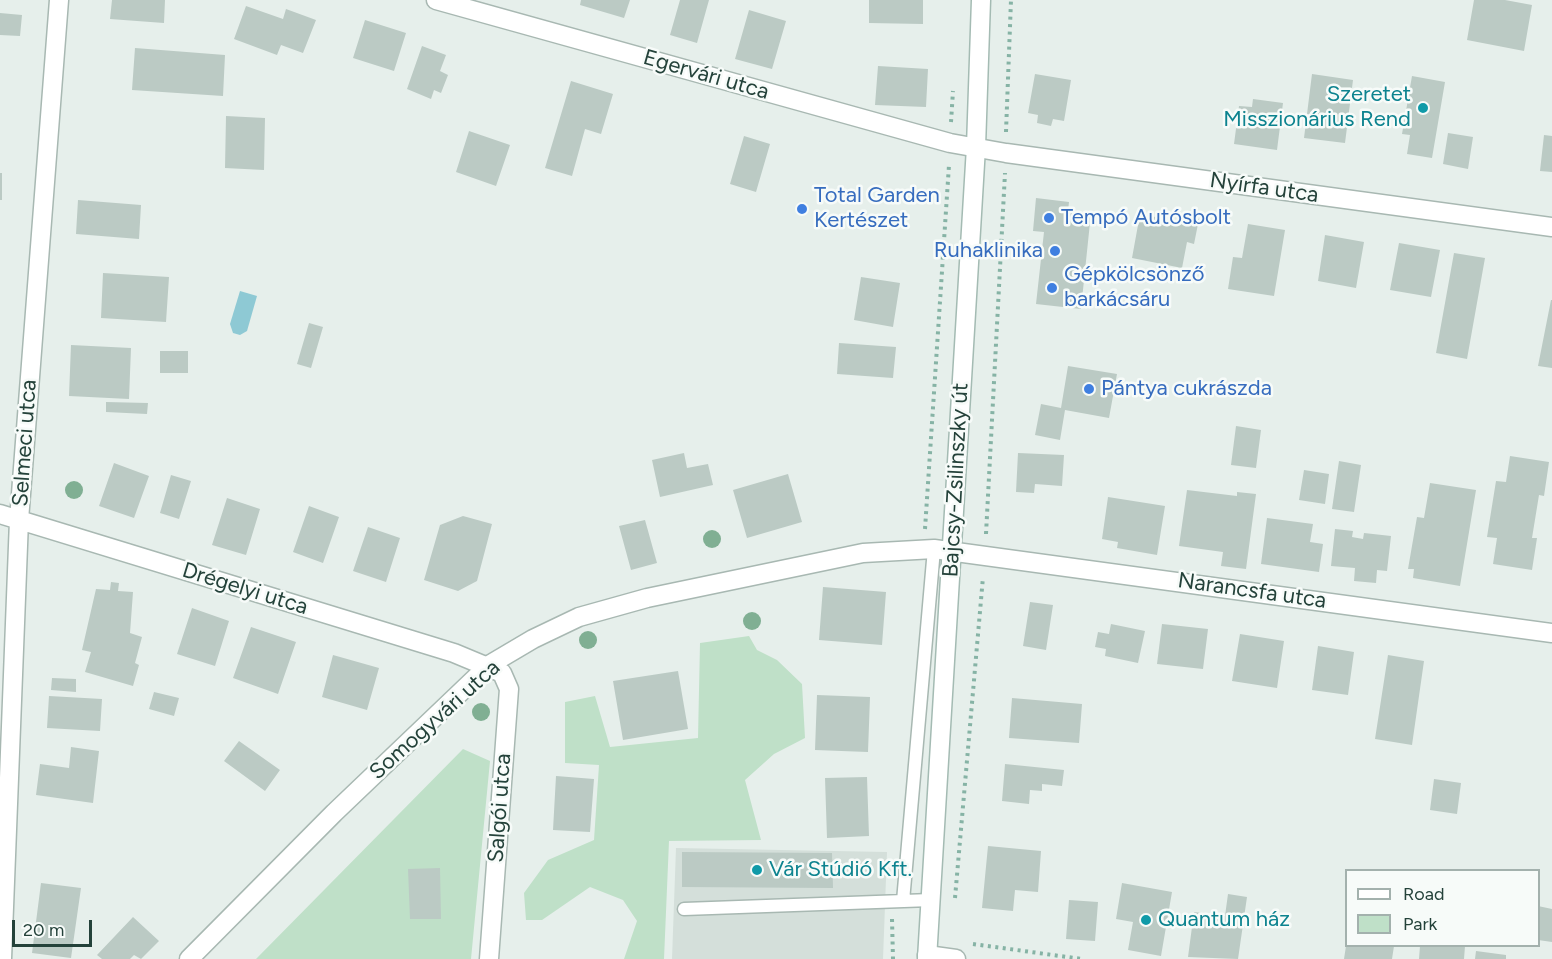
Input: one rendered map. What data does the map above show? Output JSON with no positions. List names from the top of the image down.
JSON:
{
  "streets": {
    "street": [
      "Egervári utca",
      "Nyírfa utca",
      "Selmeci utca",
      "Bajcsy-Zsilinszky út",
      "Drégelyi utca",
      "Narancsfa utca",
      "Somogyvári utca",
      "Salgói utca"
    ]
  },
  "crossings": [
    ["Egervári utca", "Nyírfa utca"],
    ["Egervári utca", "Bajcsy-Zsilinszky út"],
    ["Nyírfa utca", "Bajcsy-Zsilinszky út"],
    ["Selmeci utca", "Drégelyi utca"],
    ["Bajcsy-Zsilinszky út", "Narancsfa utca"],
    ["Bajcsy-Zsilinszky út", "Somogyvári utca"],
    ["Drégelyi utca", "Somogyvári utca"],
    ["Drégelyi utca", "Salgói utca"],
    ["Narancsfa utca", "Somogyvári utca"],
    ["Somogyvári utca", "Salgói utca"]
  ],
  "places": [
    "Szeretet Misszionárius Rend",
    "Total Garden Kertészet",
    "Tempó Autósbolt",
    "Ruhaklinika",
    "Gépkölcsönző barkácsáru",
    "Pántya cukrászda",
    "Vár Stúdió Kft.",
    "Quantum ház"
  ],
  "legend": ["Road", "Park"],
  "scale_bar": "20 m"
}
